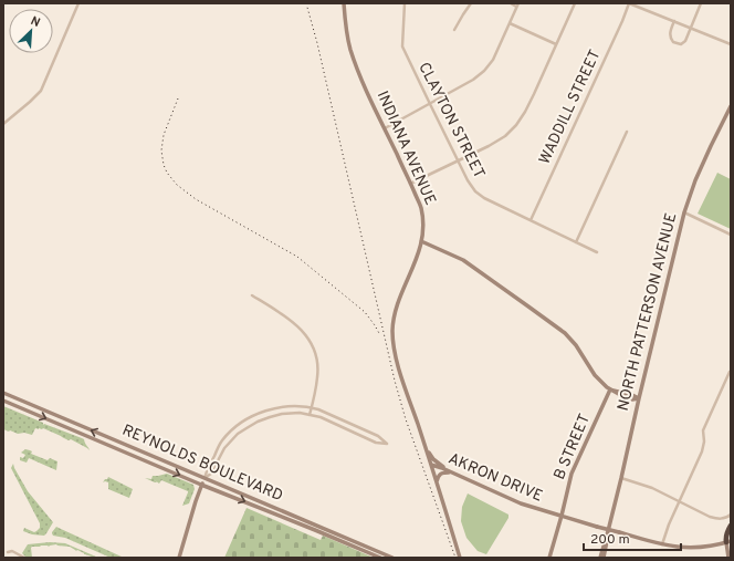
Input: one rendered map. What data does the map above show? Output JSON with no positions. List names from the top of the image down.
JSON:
{
  "streets": {
    "main road": [
      "INDIANA AVENUE",
      "NORTH PATTERSON AVENUE",
      "B STREET",
      "REYNOLDS BOULEVARD",
      "AKRON DRIVE"
    ],
    "street": ["WADDILL STREET", "CLAYTON STREET"]
  },
  "crossings": [
    ["WADDILL STREET", "CLAYTON STREET"],
    ["INDIANA AVENUE", "AKRON DRIVE"],
    ["B STREET", "AKRON DRIVE"]
  ],
  "scale_bar": "200 m",
  "north": "top right"
}
